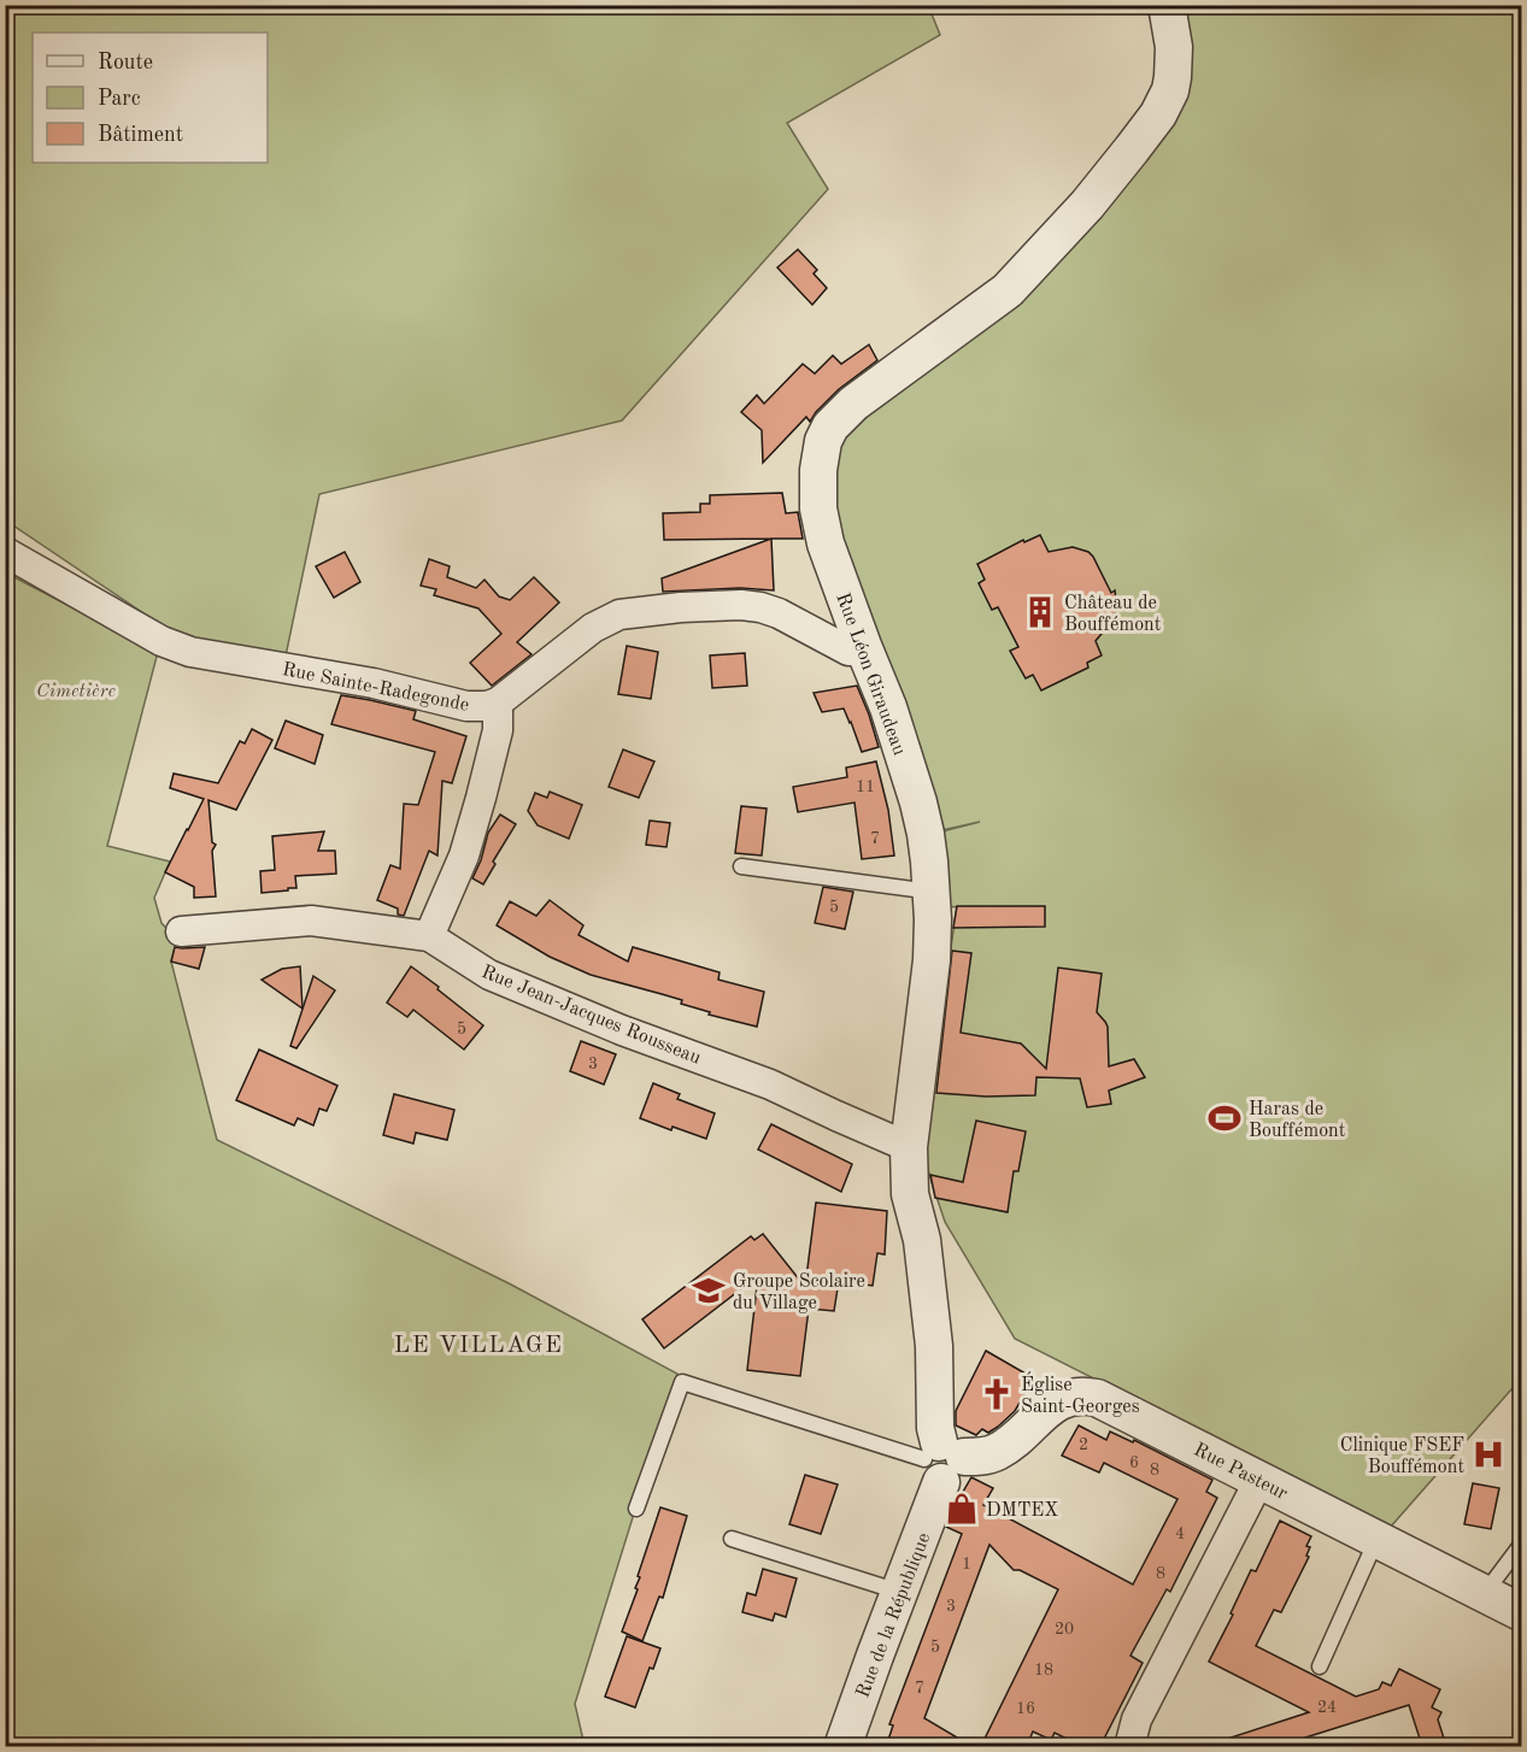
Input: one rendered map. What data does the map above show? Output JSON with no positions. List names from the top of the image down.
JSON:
{
  "streets": {
    "street": [
      "Rue Léon Giraudeau",
      "Rue Sainte-Radegonde",
      "Rue Jean-Jacques Rousseau",
      "Rue Pasteur",
      "Rue de la République"
    ]
  },
  "crossings": [
    ["Rue Léon Giraudeau", "Rue Sainte-Radegonde"],
    ["Rue Léon Giraudeau", "Rue Jean-Jacques Rousseau"],
    ["Rue Léon Giraudeau", "Rue Pasteur"],
    ["Rue Léon Giraudeau", "Rue de la République"],
    ["Rue Pasteur", "Rue de la République"]
  ],
  "districts": ["LE VILLAGE"],
  "parks": ["Cimetière"],
  "places": {
    "building": ["Château de Bouffémont"],
    "sports": ["Haras de Bouffémont"],
    "school or university": ["Groupe Scolaire du Village"],
    "church": ["Église Saint-Georges"],
    "hospital": ["Clinique FSEF Bouffémont"],
    "shop": ["DMTEX"]
  },
  "house_numbers": [
    "11",
    "7",
    "5",
    "5",
    "3",
    "2",
    "6",
    "8",
    "4",
    "1",
    "8",
    "3",
    "20",
    "5",
    "18",
    "7",
    "24",
    "16"
  ],
  "legend": ["Route", "Parc", "Bâtiment"]
}
